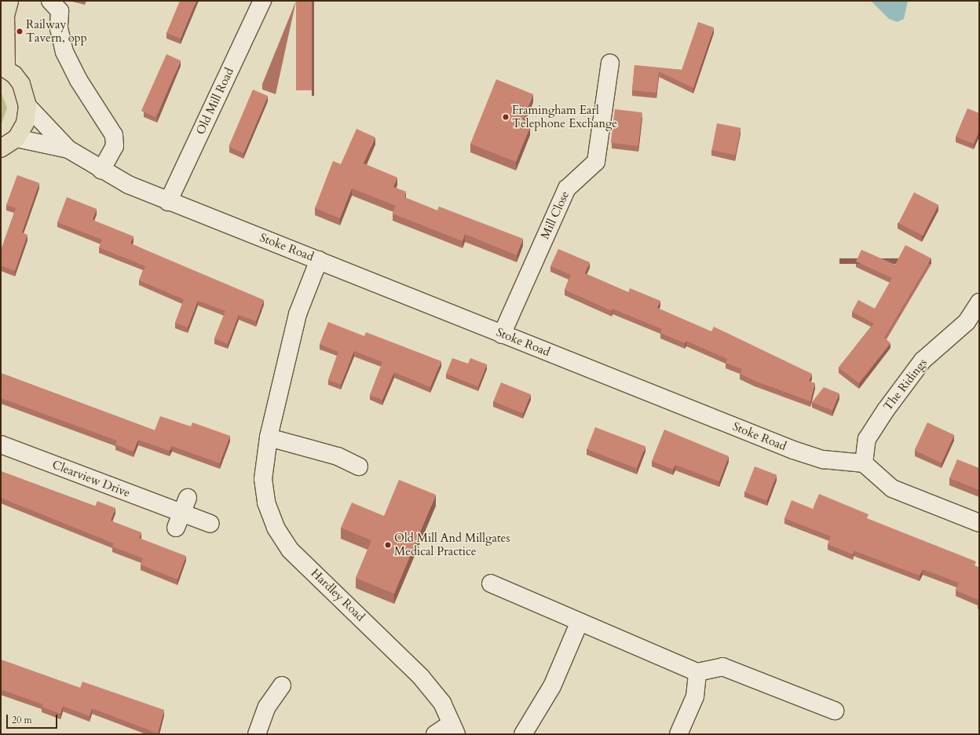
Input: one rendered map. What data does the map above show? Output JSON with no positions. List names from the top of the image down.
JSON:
{
  "streets": {
    "street": [
      "Old Mill Road",
      "Mill Close",
      "Stoke Road",
      "The Ridings",
      "Clearview Drive",
      "Hardley Road"
    ]
  },
  "crossings": [
    ["Old Mill Road", "Stoke Road"],
    ["Mill Close", "Stoke Road"],
    ["Stoke Road", "The Ridings"],
    ["Stoke Road", "Hardley Road"]
  ],
  "places": ["Railway Tavern, opp", "Framingham Earl Telephone Exchange", "Old Mill And Millgates Medical Practice"],
  "scale_bar": "20 m"
}
